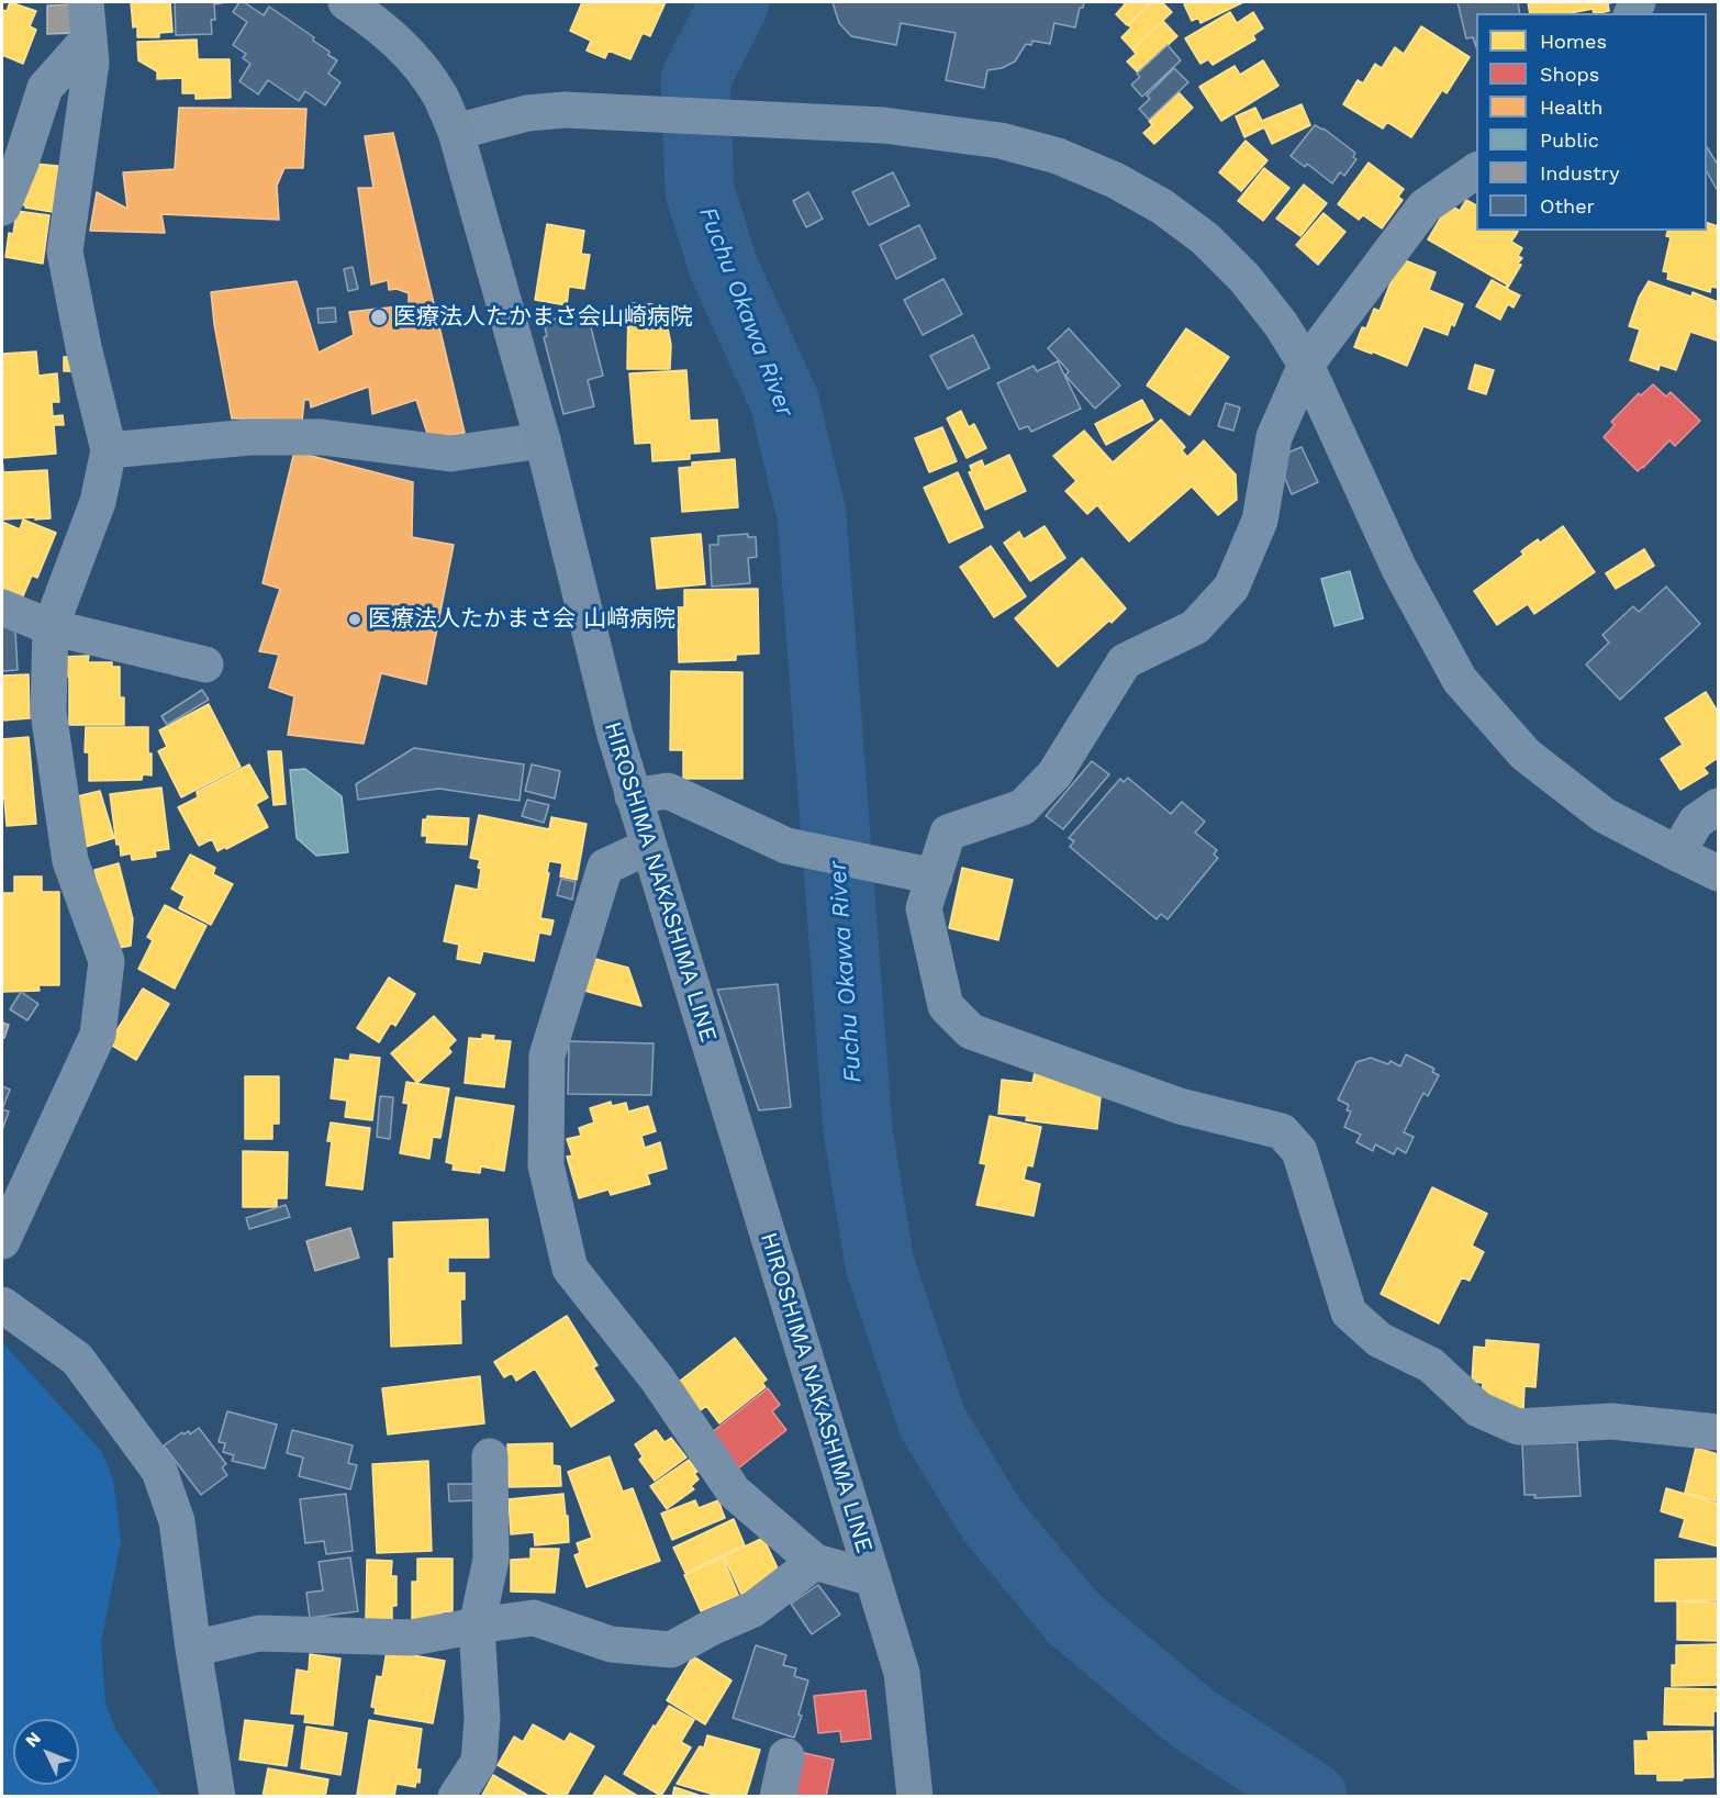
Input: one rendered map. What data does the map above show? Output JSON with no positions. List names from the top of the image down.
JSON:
{
  "streets": {
    "main road": ["HIROSHIMA NAKASHIMA LINE"]
  },
  "water": ["Fuchu Okawa River"],
  "places": ["医療法人たかまさ会山崎病院", "医療法人たかまさ会 山﨑病院"],
  "legend": [
    "Homes",
    "Shops",
    "Health",
    "Public",
    "Industry",
    "Other"
  ],
  "north": "top left"
}
